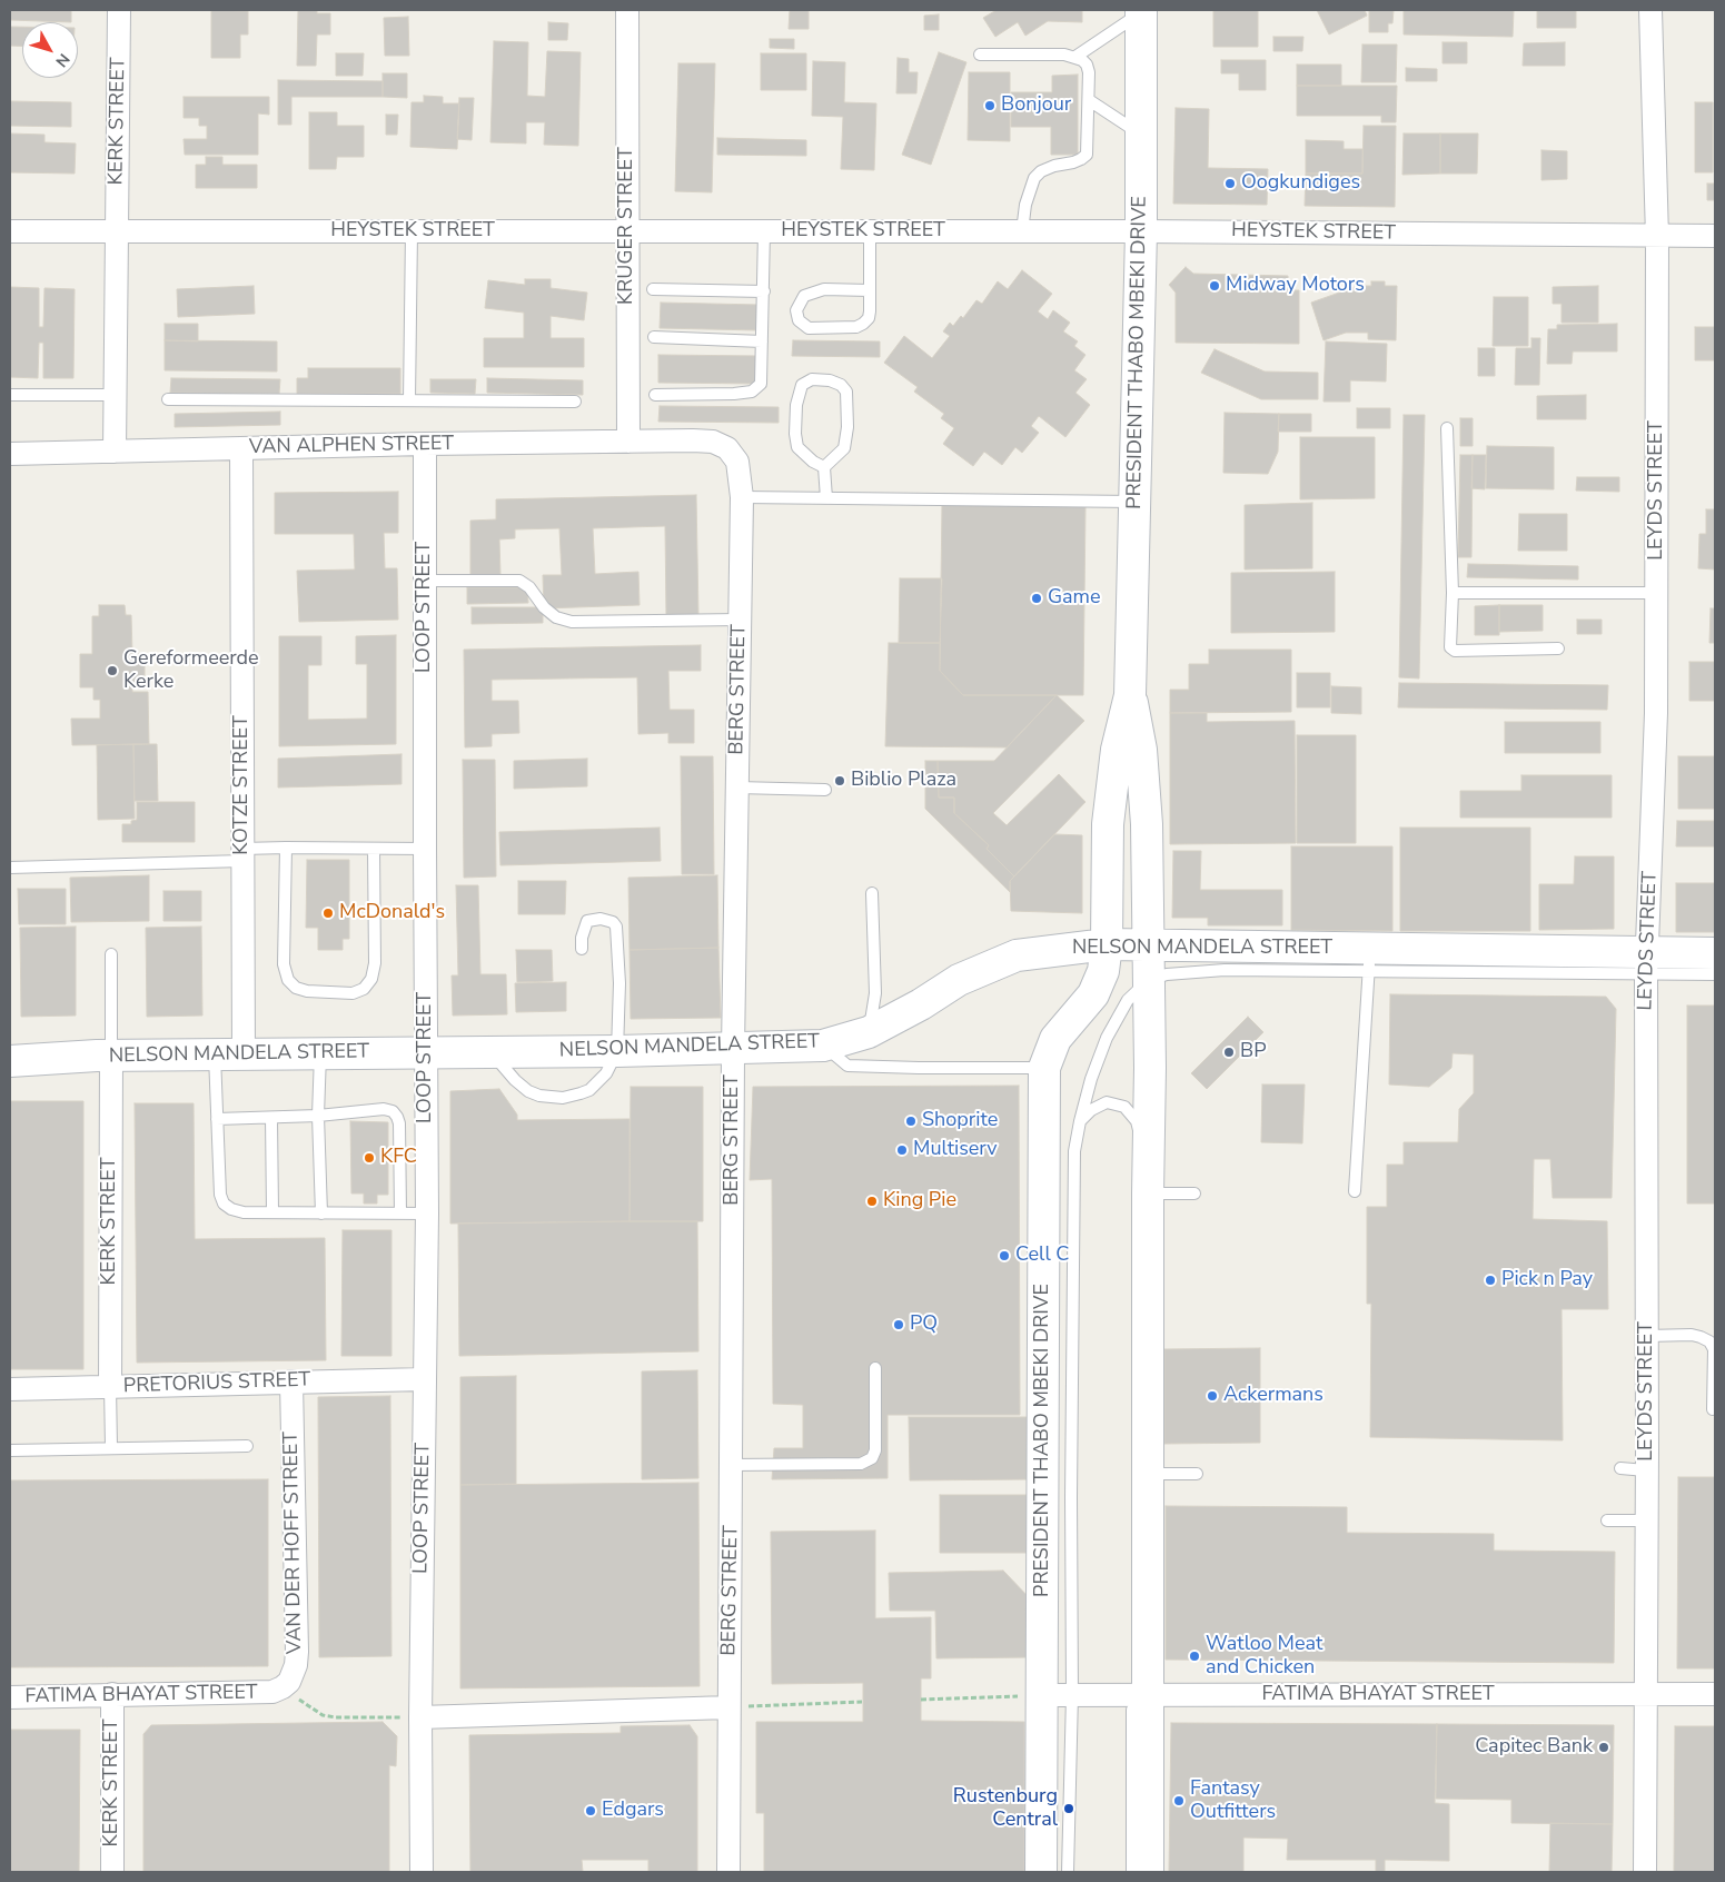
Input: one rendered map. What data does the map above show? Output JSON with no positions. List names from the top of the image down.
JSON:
{
  "streets": {
    "street": [
      "KERK STREET",
      "KRUGER STREET",
      "HEYSTEK STREET",
      "PRESIDENT THABO MBEKI DRIVE",
      "VAN ALPHEN STREET",
      "LEYDS STREET",
      "LOOP STREET",
      "BERG STREET",
      "KOTZE STREET",
      "NELSON MANDELA STREET",
      "PRETORIUS STREET",
      "VAN DER HOFF STREET",
      "FATIMA BHAYAT STREET"
    ]
  },
  "crossings": [
    ["KERK STREET", "HEYSTEK STREET"],
    ["KERK STREET", "VAN ALPHEN STREET"],
    ["KERK STREET", "NELSON MANDELA STREET"],
    ["KERK STREET", "PRETORIUS STREET"],
    ["KERK STREET", "FATIMA BHAYAT STREET"],
    ["KRUGER STREET", "HEYSTEK STREET"],
    ["KRUGER STREET", "VAN ALPHEN STREET"],
    ["HEYSTEK STREET", "PRESIDENT THABO MBEKI DRIVE"],
    ["HEYSTEK STREET", "LEYDS STREET"],
    ["PRESIDENT THABO MBEKI DRIVE", "NELSON MANDELA STREET"],
    ["PRESIDENT THABO MBEKI DRIVE", "FATIMA BHAYAT STREET"],
    ["VAN ALPHEN STREET", "LOOP STREET"],
    ["VAN ALPHEN STREET", "BERG STREET"],
    ["VAN ALPHEN STREET", "KOTZE STREET"],
    ["LEYDS STREET", "NELSON MANDELA STREET"],
    ["LEYDS STREET", "FATIMA BHAYAT STREET"],
    ["LOOP STREET", "NELSON MANDELA STREET"],
    ["LOOP STREET", "PRETORIUS STREET"],
    ["BERG STREET", "NELSON MANDELA STREET"],
    ["KOTZE STREET", "NELSON MANDELA STREET"],
    ["PRETORIUS STREET", "VAN DER HOFF STREET"],
    ["VAN DER HOFF STREET", "FATIMA BHAYAT STREET"]
  ],
  "places": [
    "Bonjour",
    "Oogkundiges",
    "Midway Motors",
    "Game",
    "Gereformeerde Kerke",
    "Biblio Plaza",
    "McDonald's",
    "BP",
    "Shoprite",
    "Multiserv",
    "KFC",
    "King Pie",
    "Cell C",
    "Pick n Pay",
    "PQ",
    "Ackermans",
    "Watloo Meat and Chicken",
    "Capitec Bank",
    "Fantasy Outfitters",
    "Rustenburg Central",
    "Edgars"
  ],
  "north": "bottom right"
}
